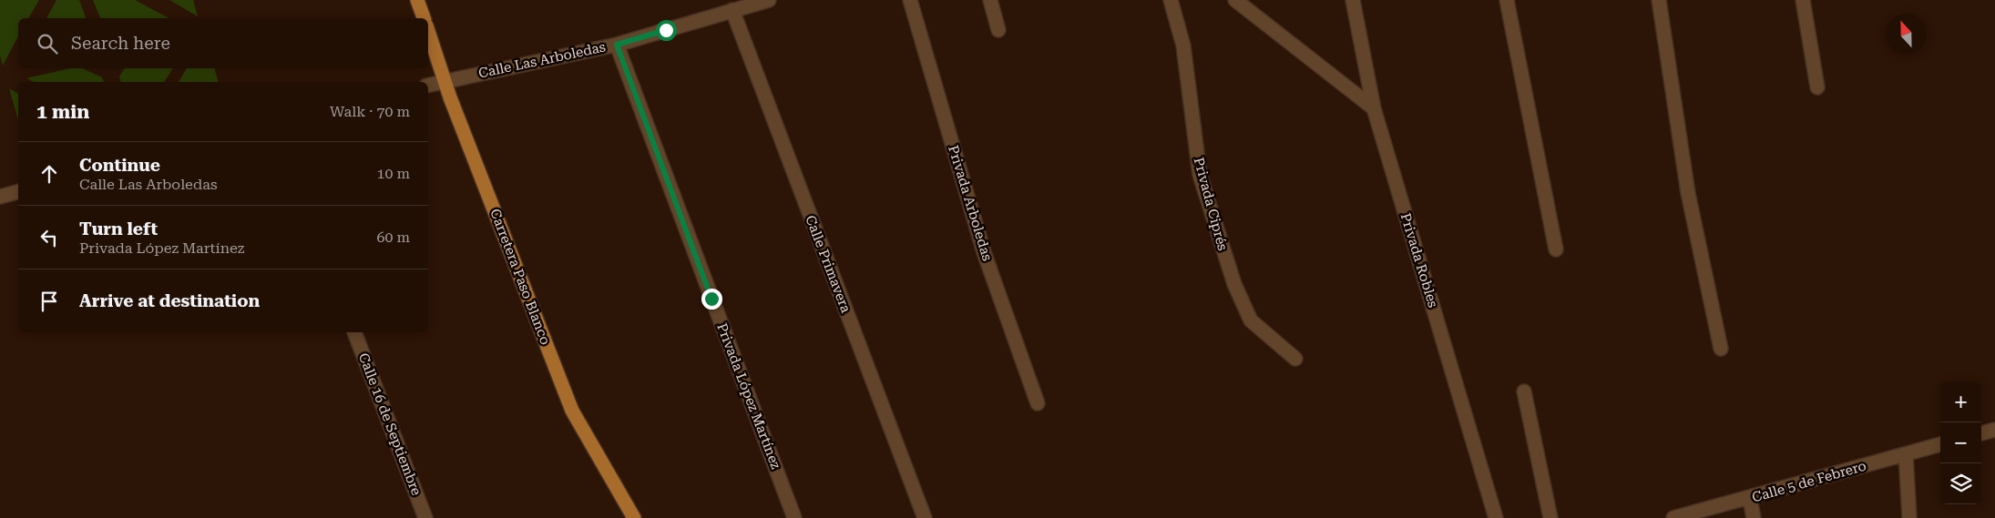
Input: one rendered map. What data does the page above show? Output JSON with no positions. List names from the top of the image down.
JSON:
{
  "streets": {
    "main road": ["Carretera Paso Blanco"],
    "street": [
      "Calle Las Arboledas",
      "Privada Arboledas",
      "Privada Ciprés",
      "Privada Robles",
      "Calle Primavera",
      "Privada López Martínez",
      "Calle 16 de Septiembre",
      "Calle 5 de Febrero"
    ]
  },
  "crossings": [
    ["Calle Las Arboledas", "Calle Primavera"],
    ["Calle Las Arboledas", "Carretera Paso Blanco"],
    ["Calle Las Arboledas", "Privada López Martínez"]
  ],
  "north": "top",
  "page": {
    "search": "Search here",
    "heading": ["1 min", "Walk · 70 m"],
    "list": [
      ["Continue", "Calle Las Arboledas", "10 m"],
      ["Turn left", "Privada López Martínez", "60 m"],
      "Arrive at destination"
    ],
    "map_buttons": ["+", "−"]
  }
}
